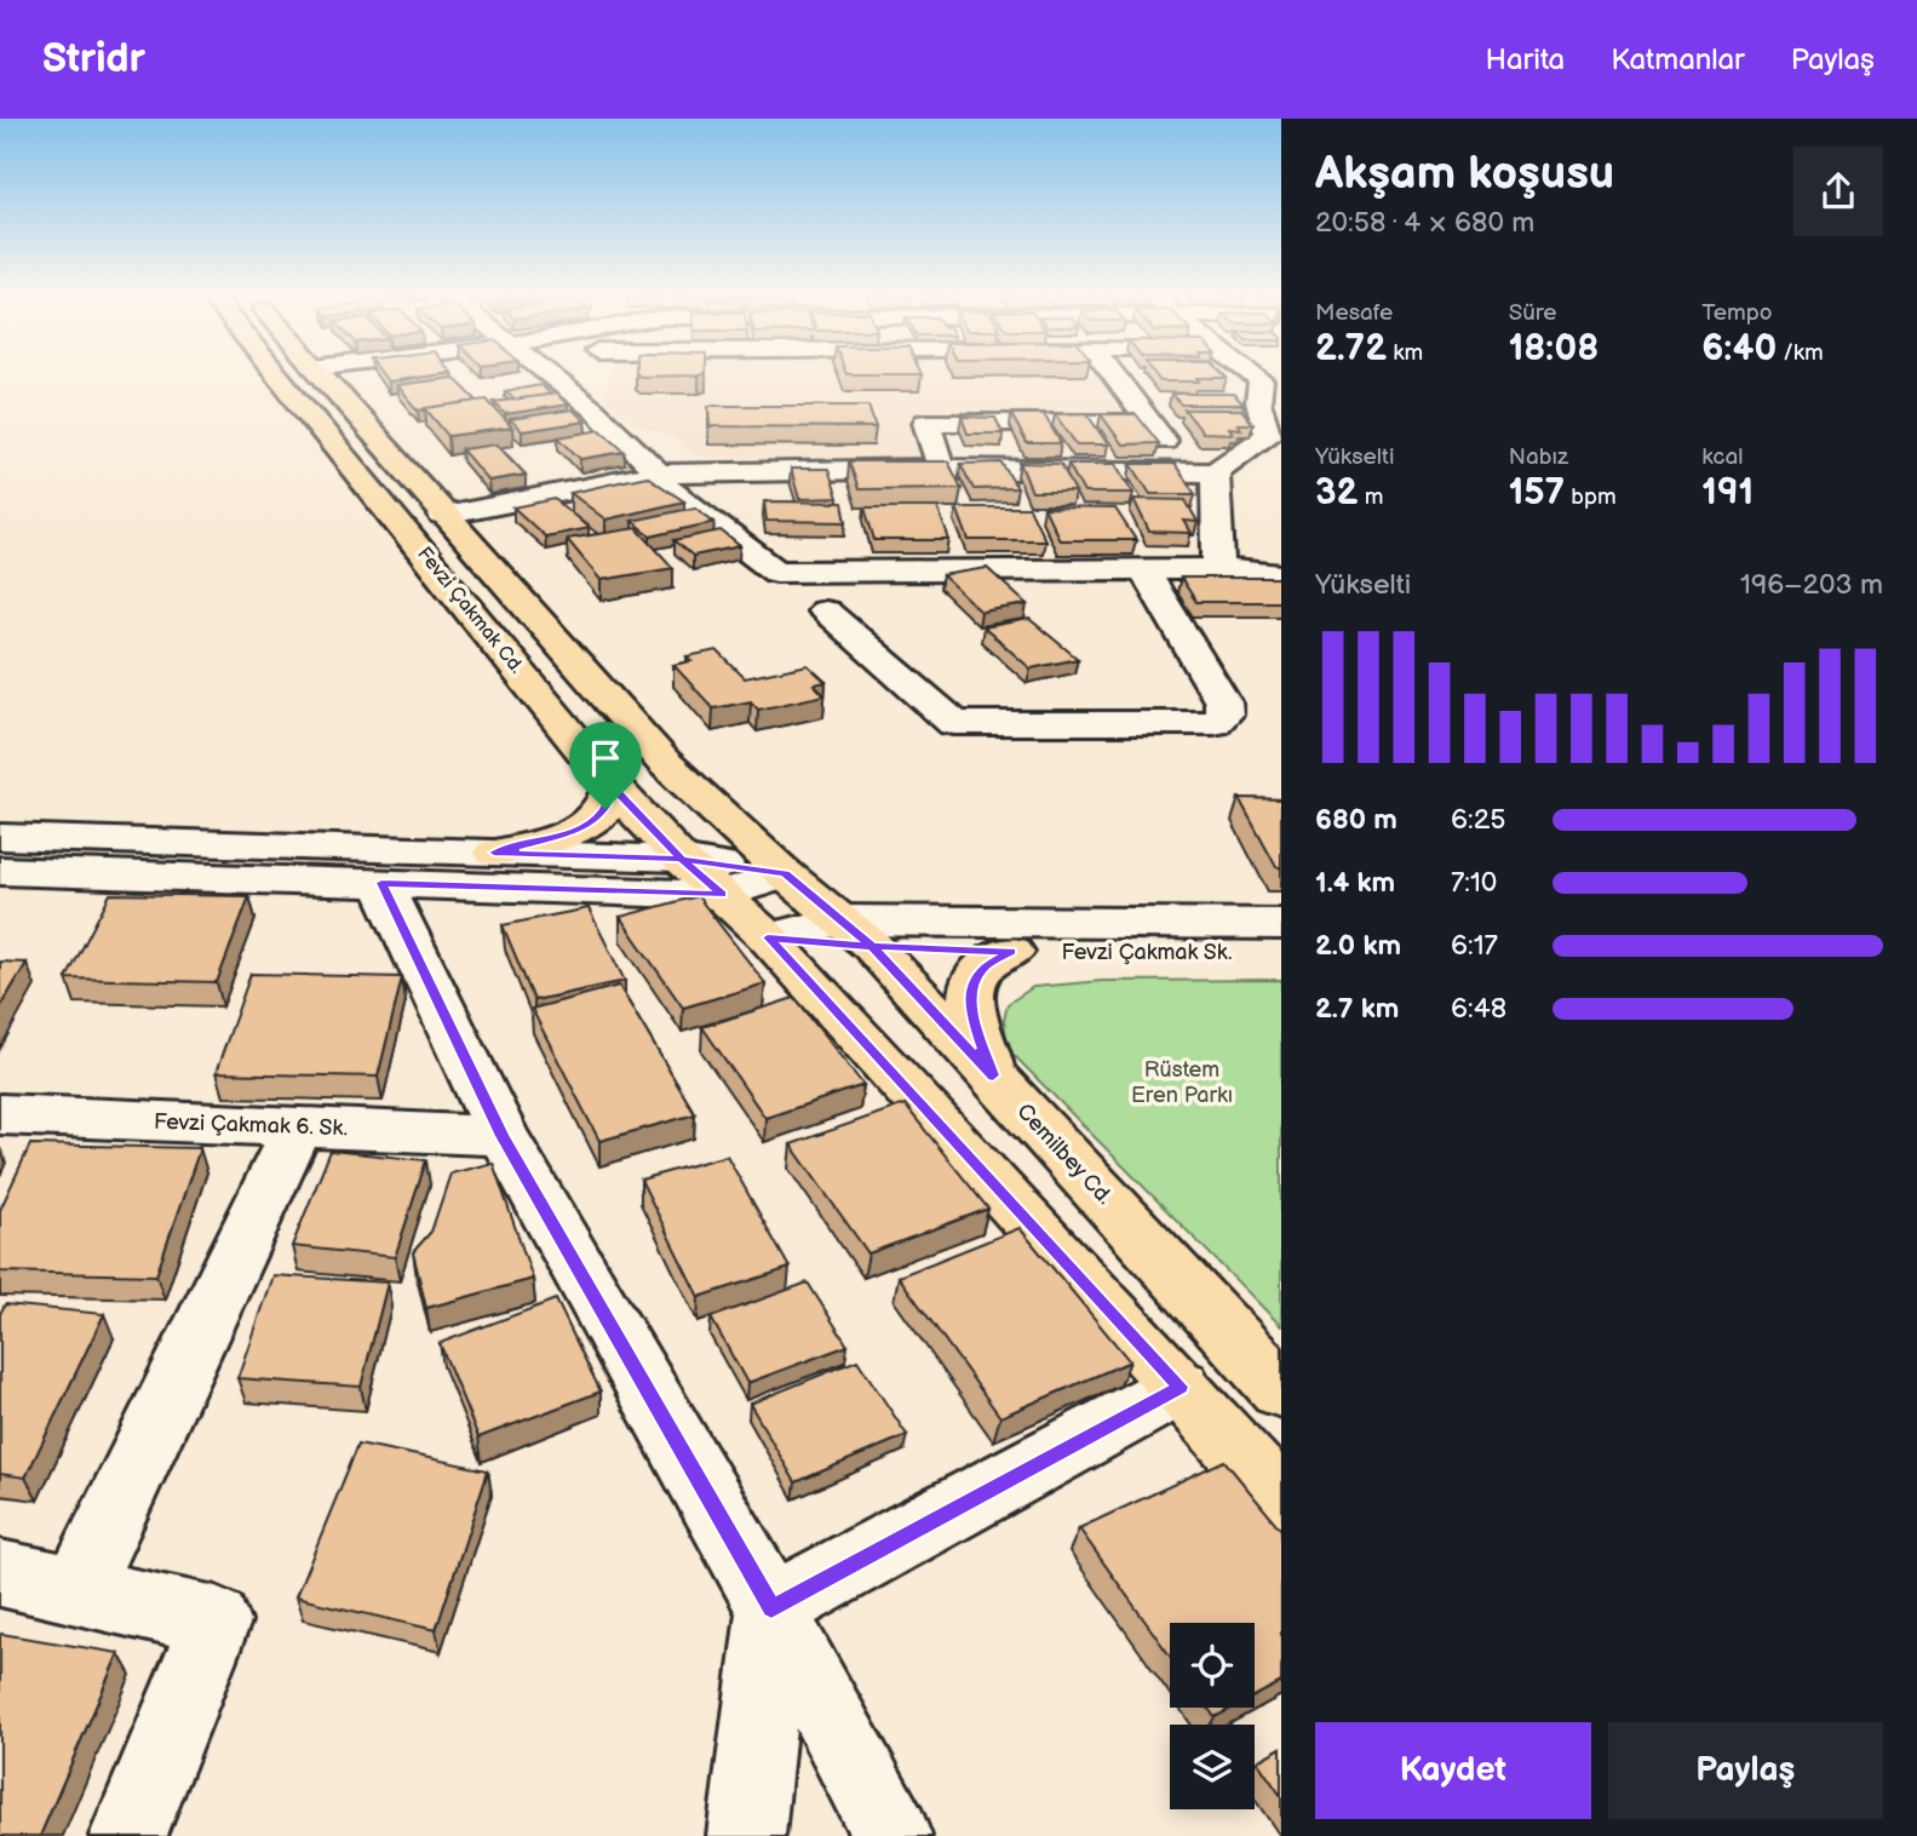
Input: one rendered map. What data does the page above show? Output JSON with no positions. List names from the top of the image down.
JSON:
{
  "streets": {
    "main road": ["Fevzi Çakmak Cd.", "Cemilbey Cd."],
    "street": ["Fevzi Çakmak Sk.", "Fevzi Çakmak 6. Sk."]
  },
  "crossings": [
    ["Fevzi Çakmak Cd.", "Fevzi Çakmak Sk."],
    ["Fevzi Çakmak Cd.", "Cemilbey Cd."],
    ["Fevzi Çakmak Sk.", "Cemilbey Cd."]
  ],
  "parks": ["Rüstem Eren Parkı"],
  "page": {
    "header": "Stridr",
    "nav": ["Harita", "Katmanlar", "Paylaş"],
    "heading": ["Akşam koşusu", "20:58 · 4 × 680 m"],
    "stats": [
      ["Mesafe", "2.72 km"],
      ["Süre", "18:08"],
      ["Tempo", "6:40 /km"],
      ["Yükselti", "32 m"],
      ["Nabız", "157 bpm"],
      ["kcal", "191"]
    ],
    "chart": ["Yükselti", "196–203 m"],
    "list": [
      {
        "name": "680 m",
        "note": "6:25"
      },
      {
        "name": "1.4 km",
        "note": "7:10"
      },
      {
        "name": "2.0 km",
        "note": "6:17"
      },
      {
        "name": "2.7 km",
        "note": "6:48"
      }
    ],
    "buttons": ["Kaydet", "Paylaş"]
  }
}
